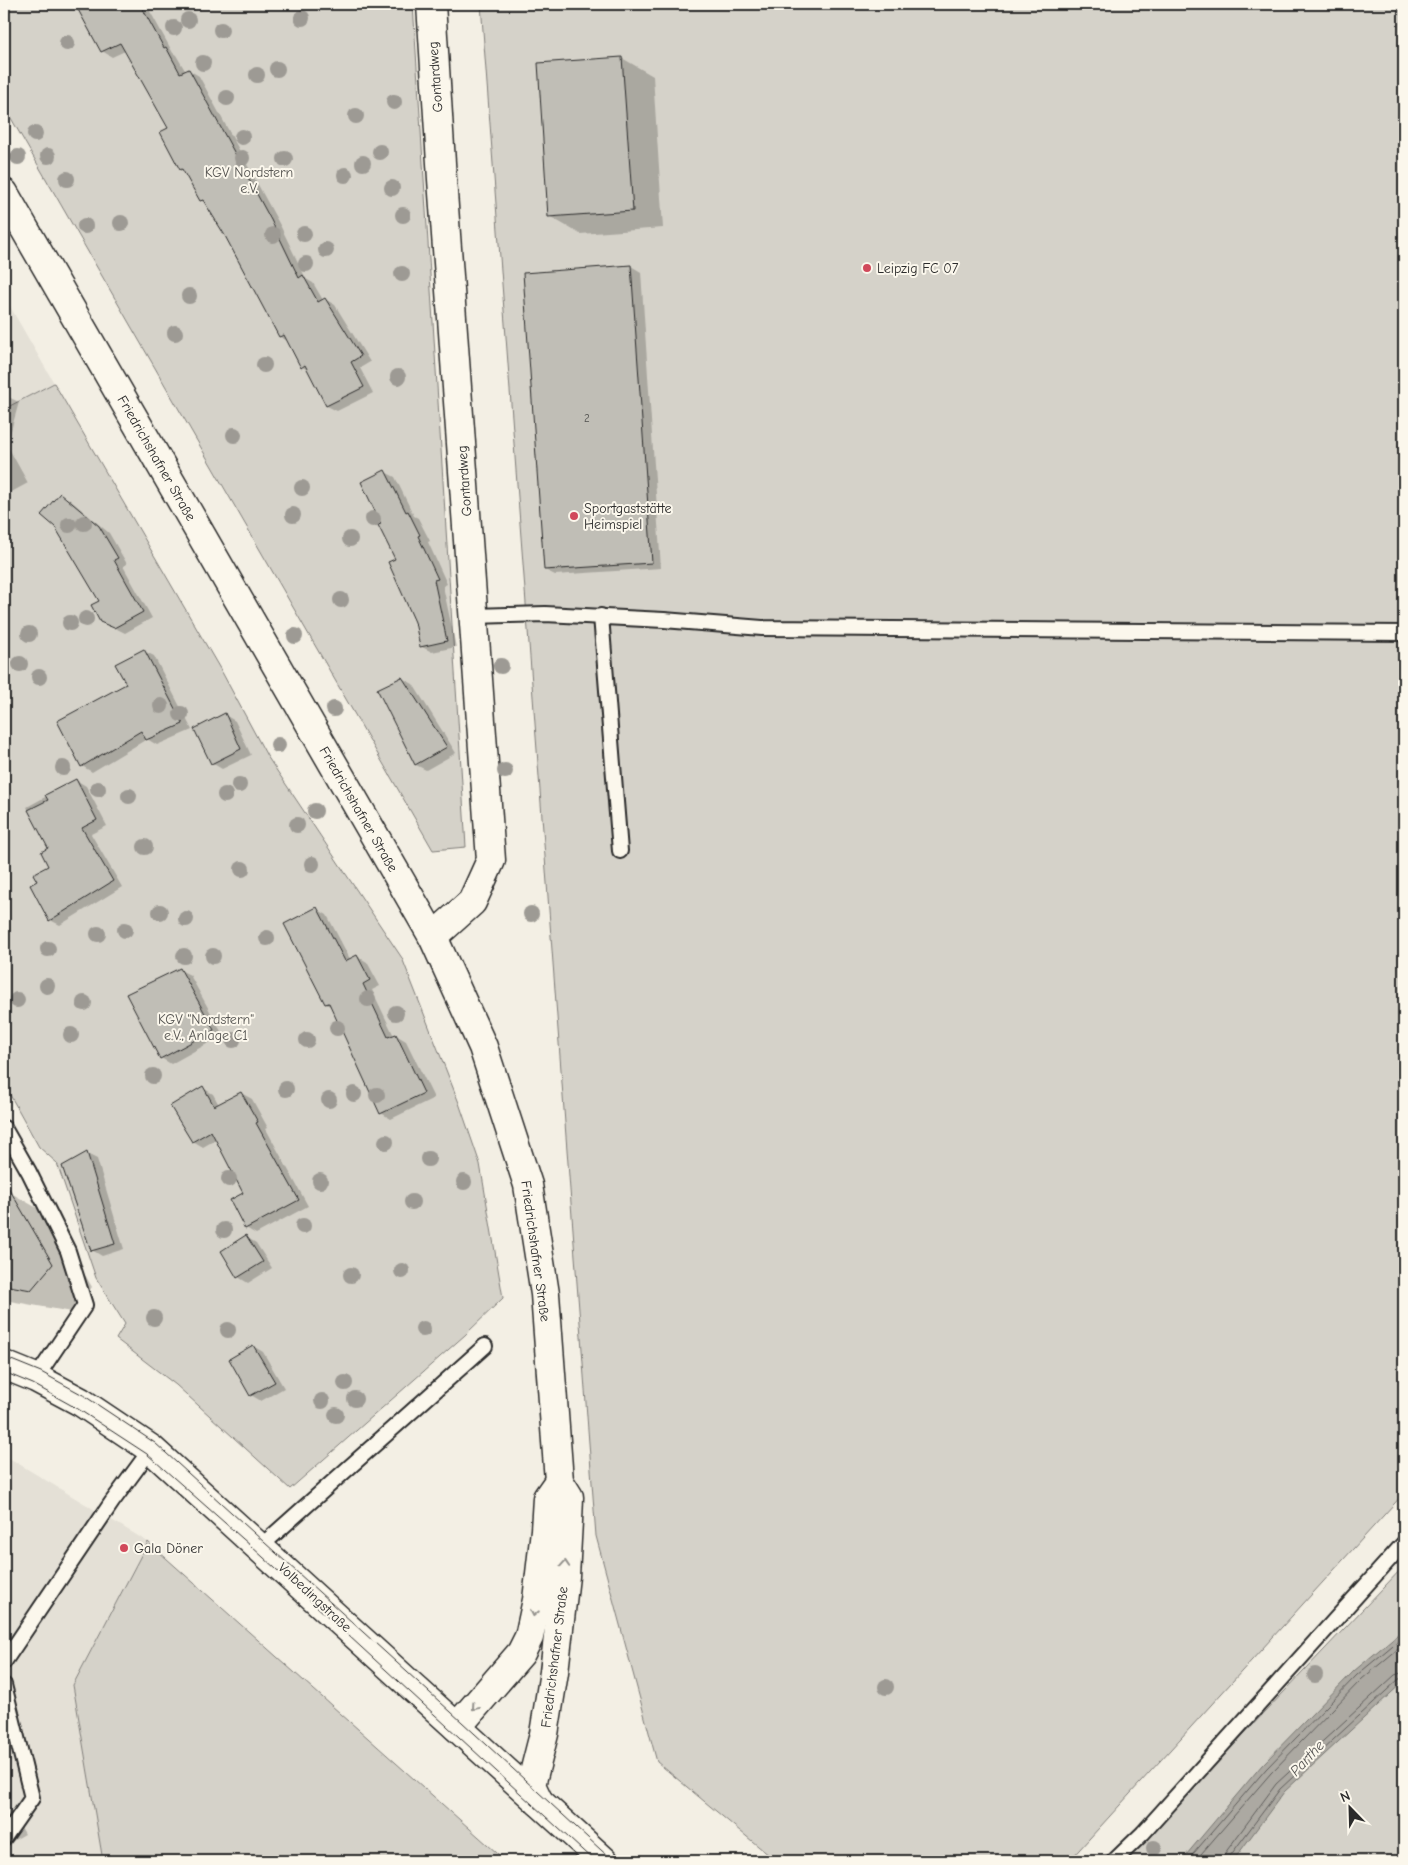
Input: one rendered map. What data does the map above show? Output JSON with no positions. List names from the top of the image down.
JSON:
{
  "streets": {
    "main road": ["Gontardweg", "Friedrichshafner Straße", "Volbedingstraße"]
  },
  "crossings": [
    ["Gontardweg", "Friedrichshafner Straße"],
    ["Friedrichshafner Straße", "Volbedingstraße"]
  ],
  "water": ["Parthe"],
  "parks": ["KGV Nordstern e.V.", "KGV \"Nordstern\" e.V., Anlage C1"],
  "places": ["Leipzig FC 07", "Sportgaststätte Heimspiel", "Gala Döner"],
  "house_numbers": ["2"],
  "north": "top left"
}
